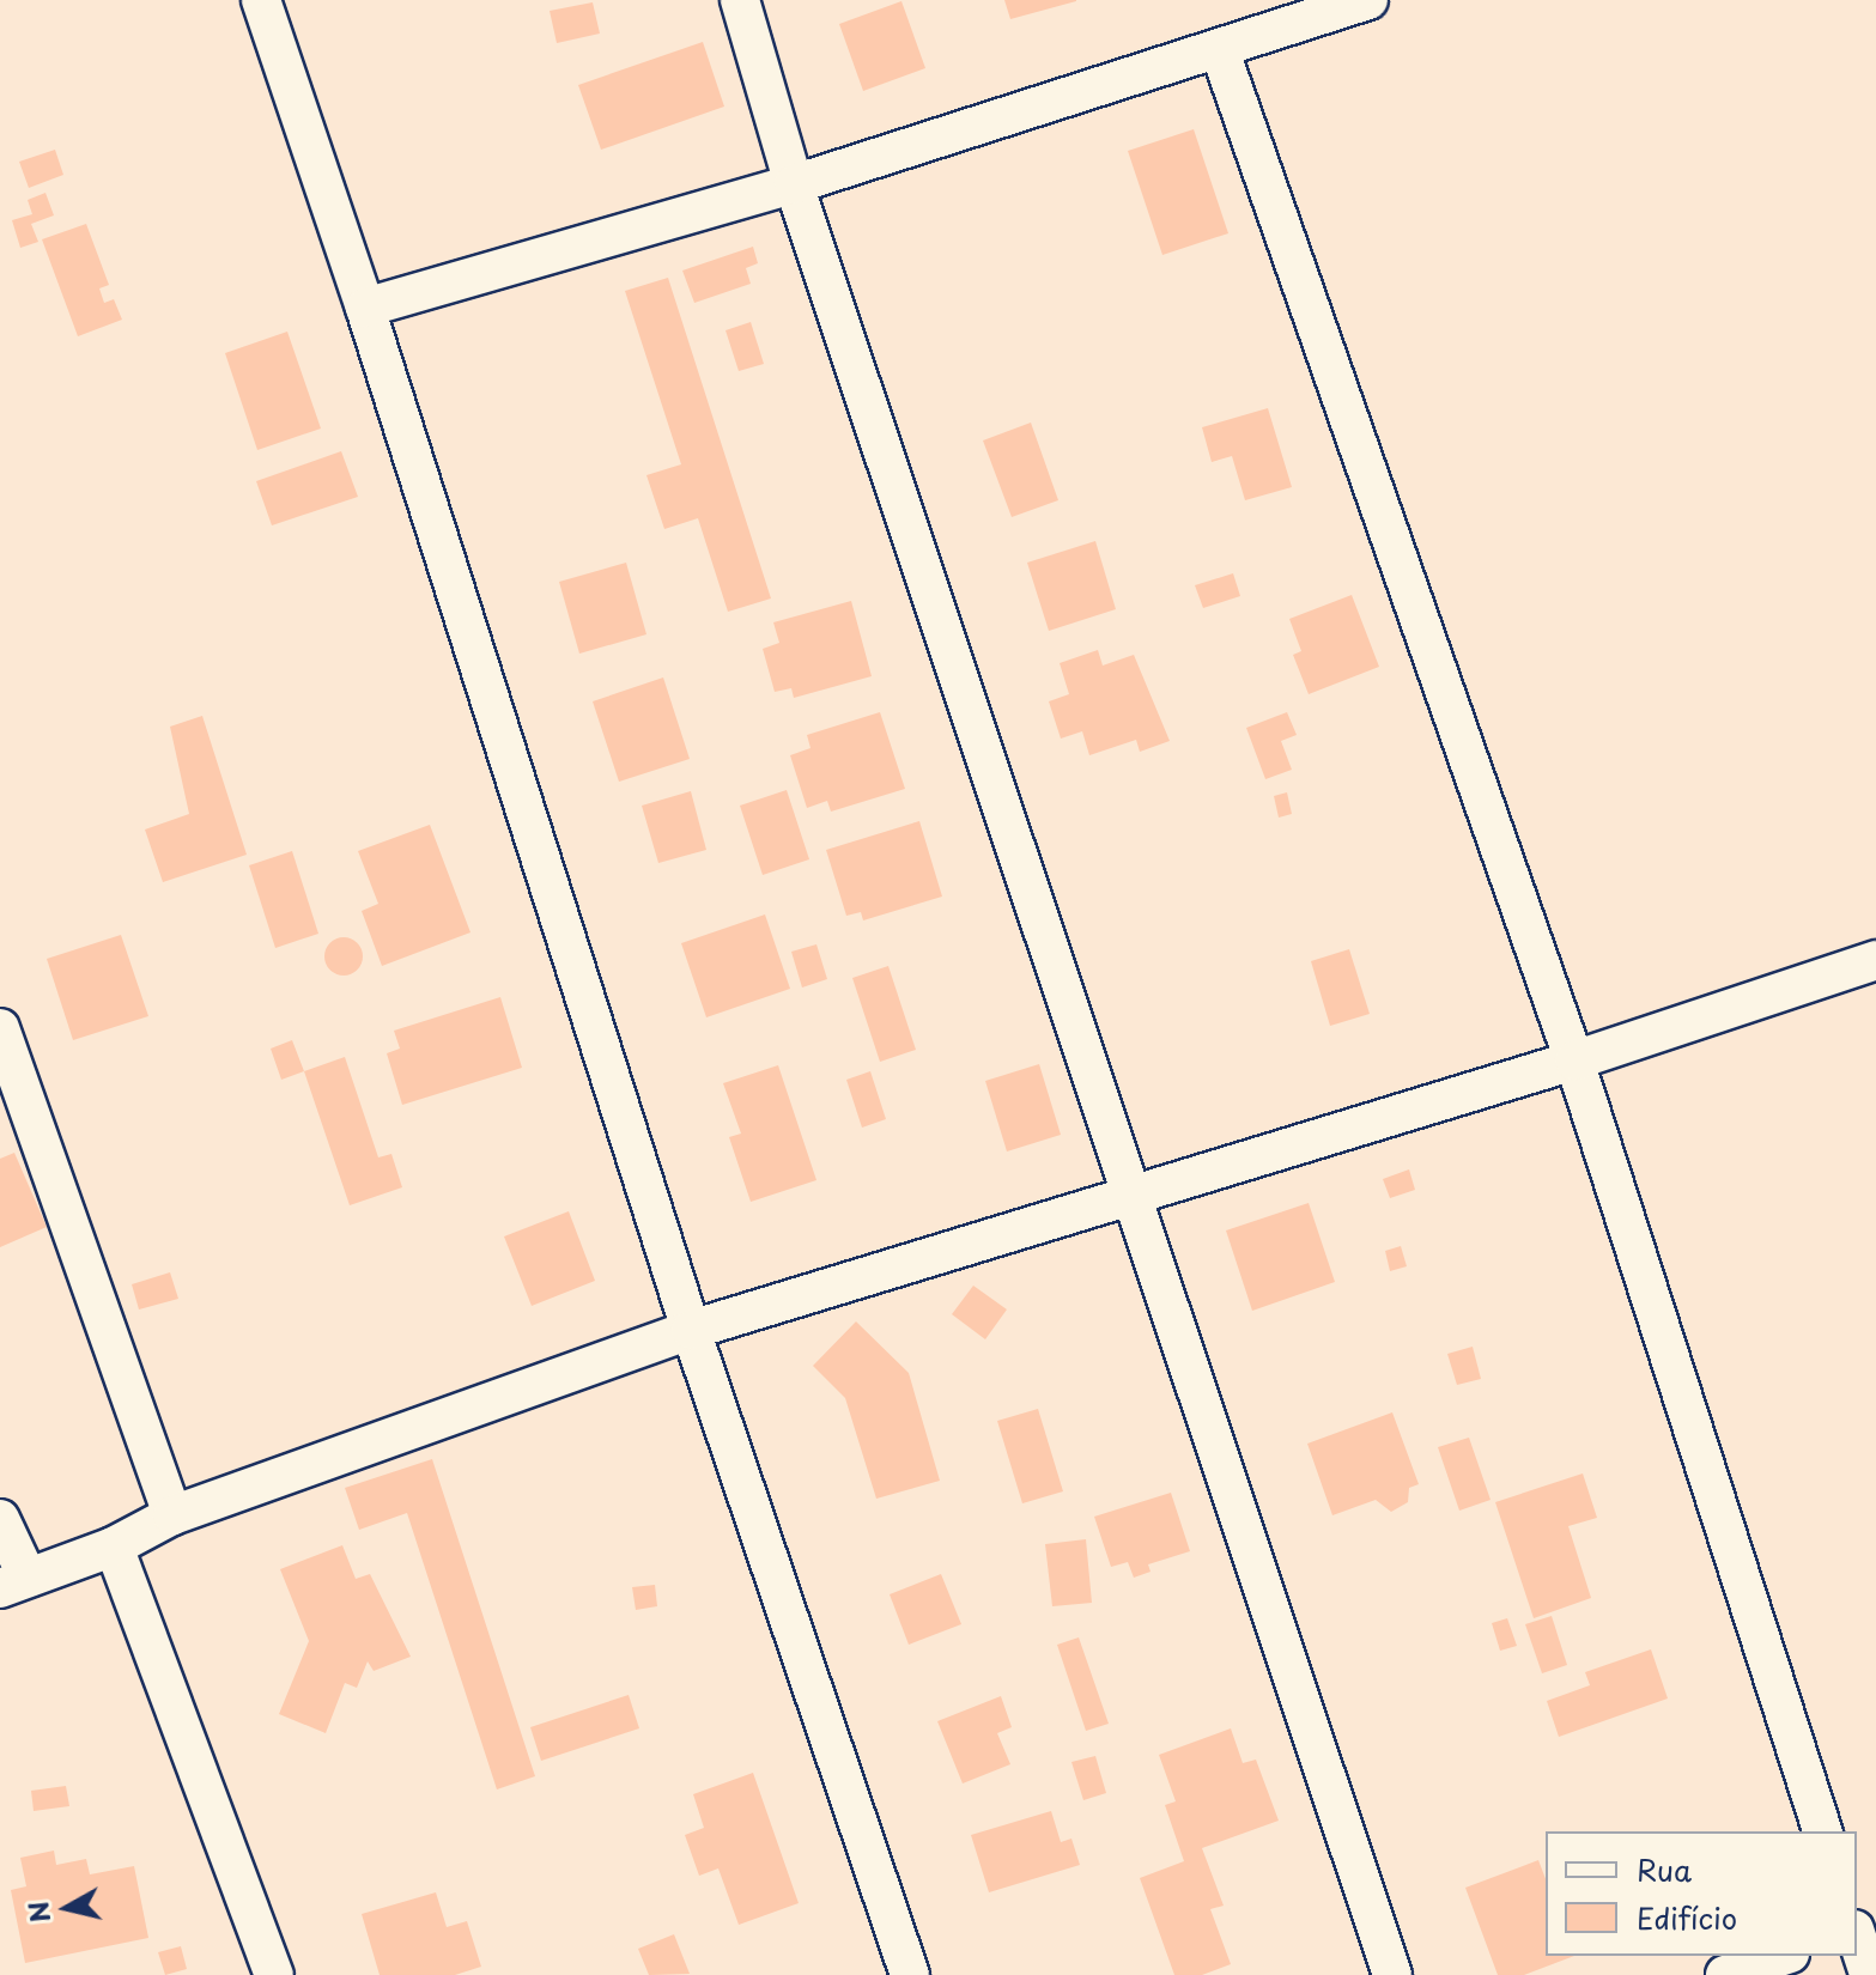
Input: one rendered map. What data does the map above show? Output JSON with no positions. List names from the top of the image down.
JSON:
{
  "legend": ["Rua", "Edifício"],
  "north": "left"
}
